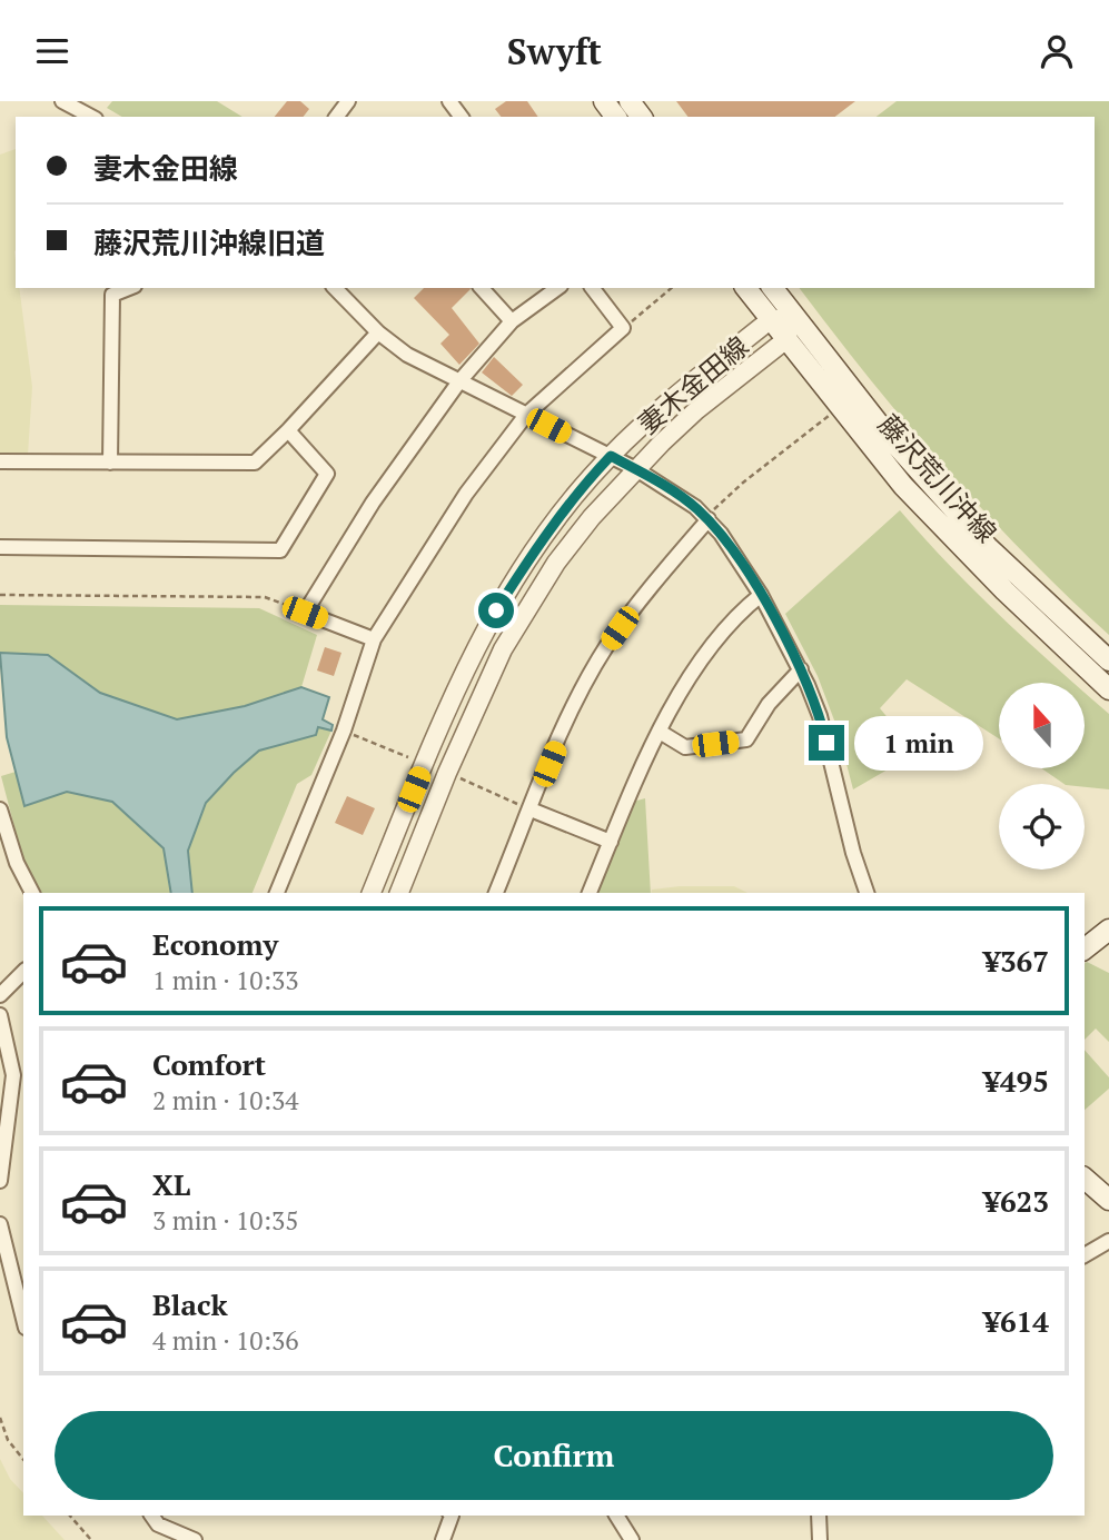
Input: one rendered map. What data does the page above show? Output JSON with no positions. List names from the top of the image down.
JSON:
{
  "streets": {
    "main road": ["藤沢荒川沖線"],
    "street": ["妻木金田線"]
  },
  "crossings": [
    ["妻木金田線", "藤沢荒川沖線"]
  ],
  "north": "top",
  "page": {
    "header": "Swyft",
    "banner": ["妻木金田線", "藤沢荒川沖線旧道"],
    "bubble": "1 min",
    "list": [
      {
        "name": "Economy",
        "note": "1 min · 10:33",
        "value": "¥367"
      },
      {
        "name": "Comfort",
        "note": "2 min · 10:34",
        "value": "¥495"
      },
      {
        "name": "XL",
        "note": "3 min · 10:35",
        "value": "¥623"
      },
      {
        "name": "Black",
        "note": "4 min · 10:36",
        "value": "¥614"
      }
    ],
    "buttons": "Confirm"
  }
}
